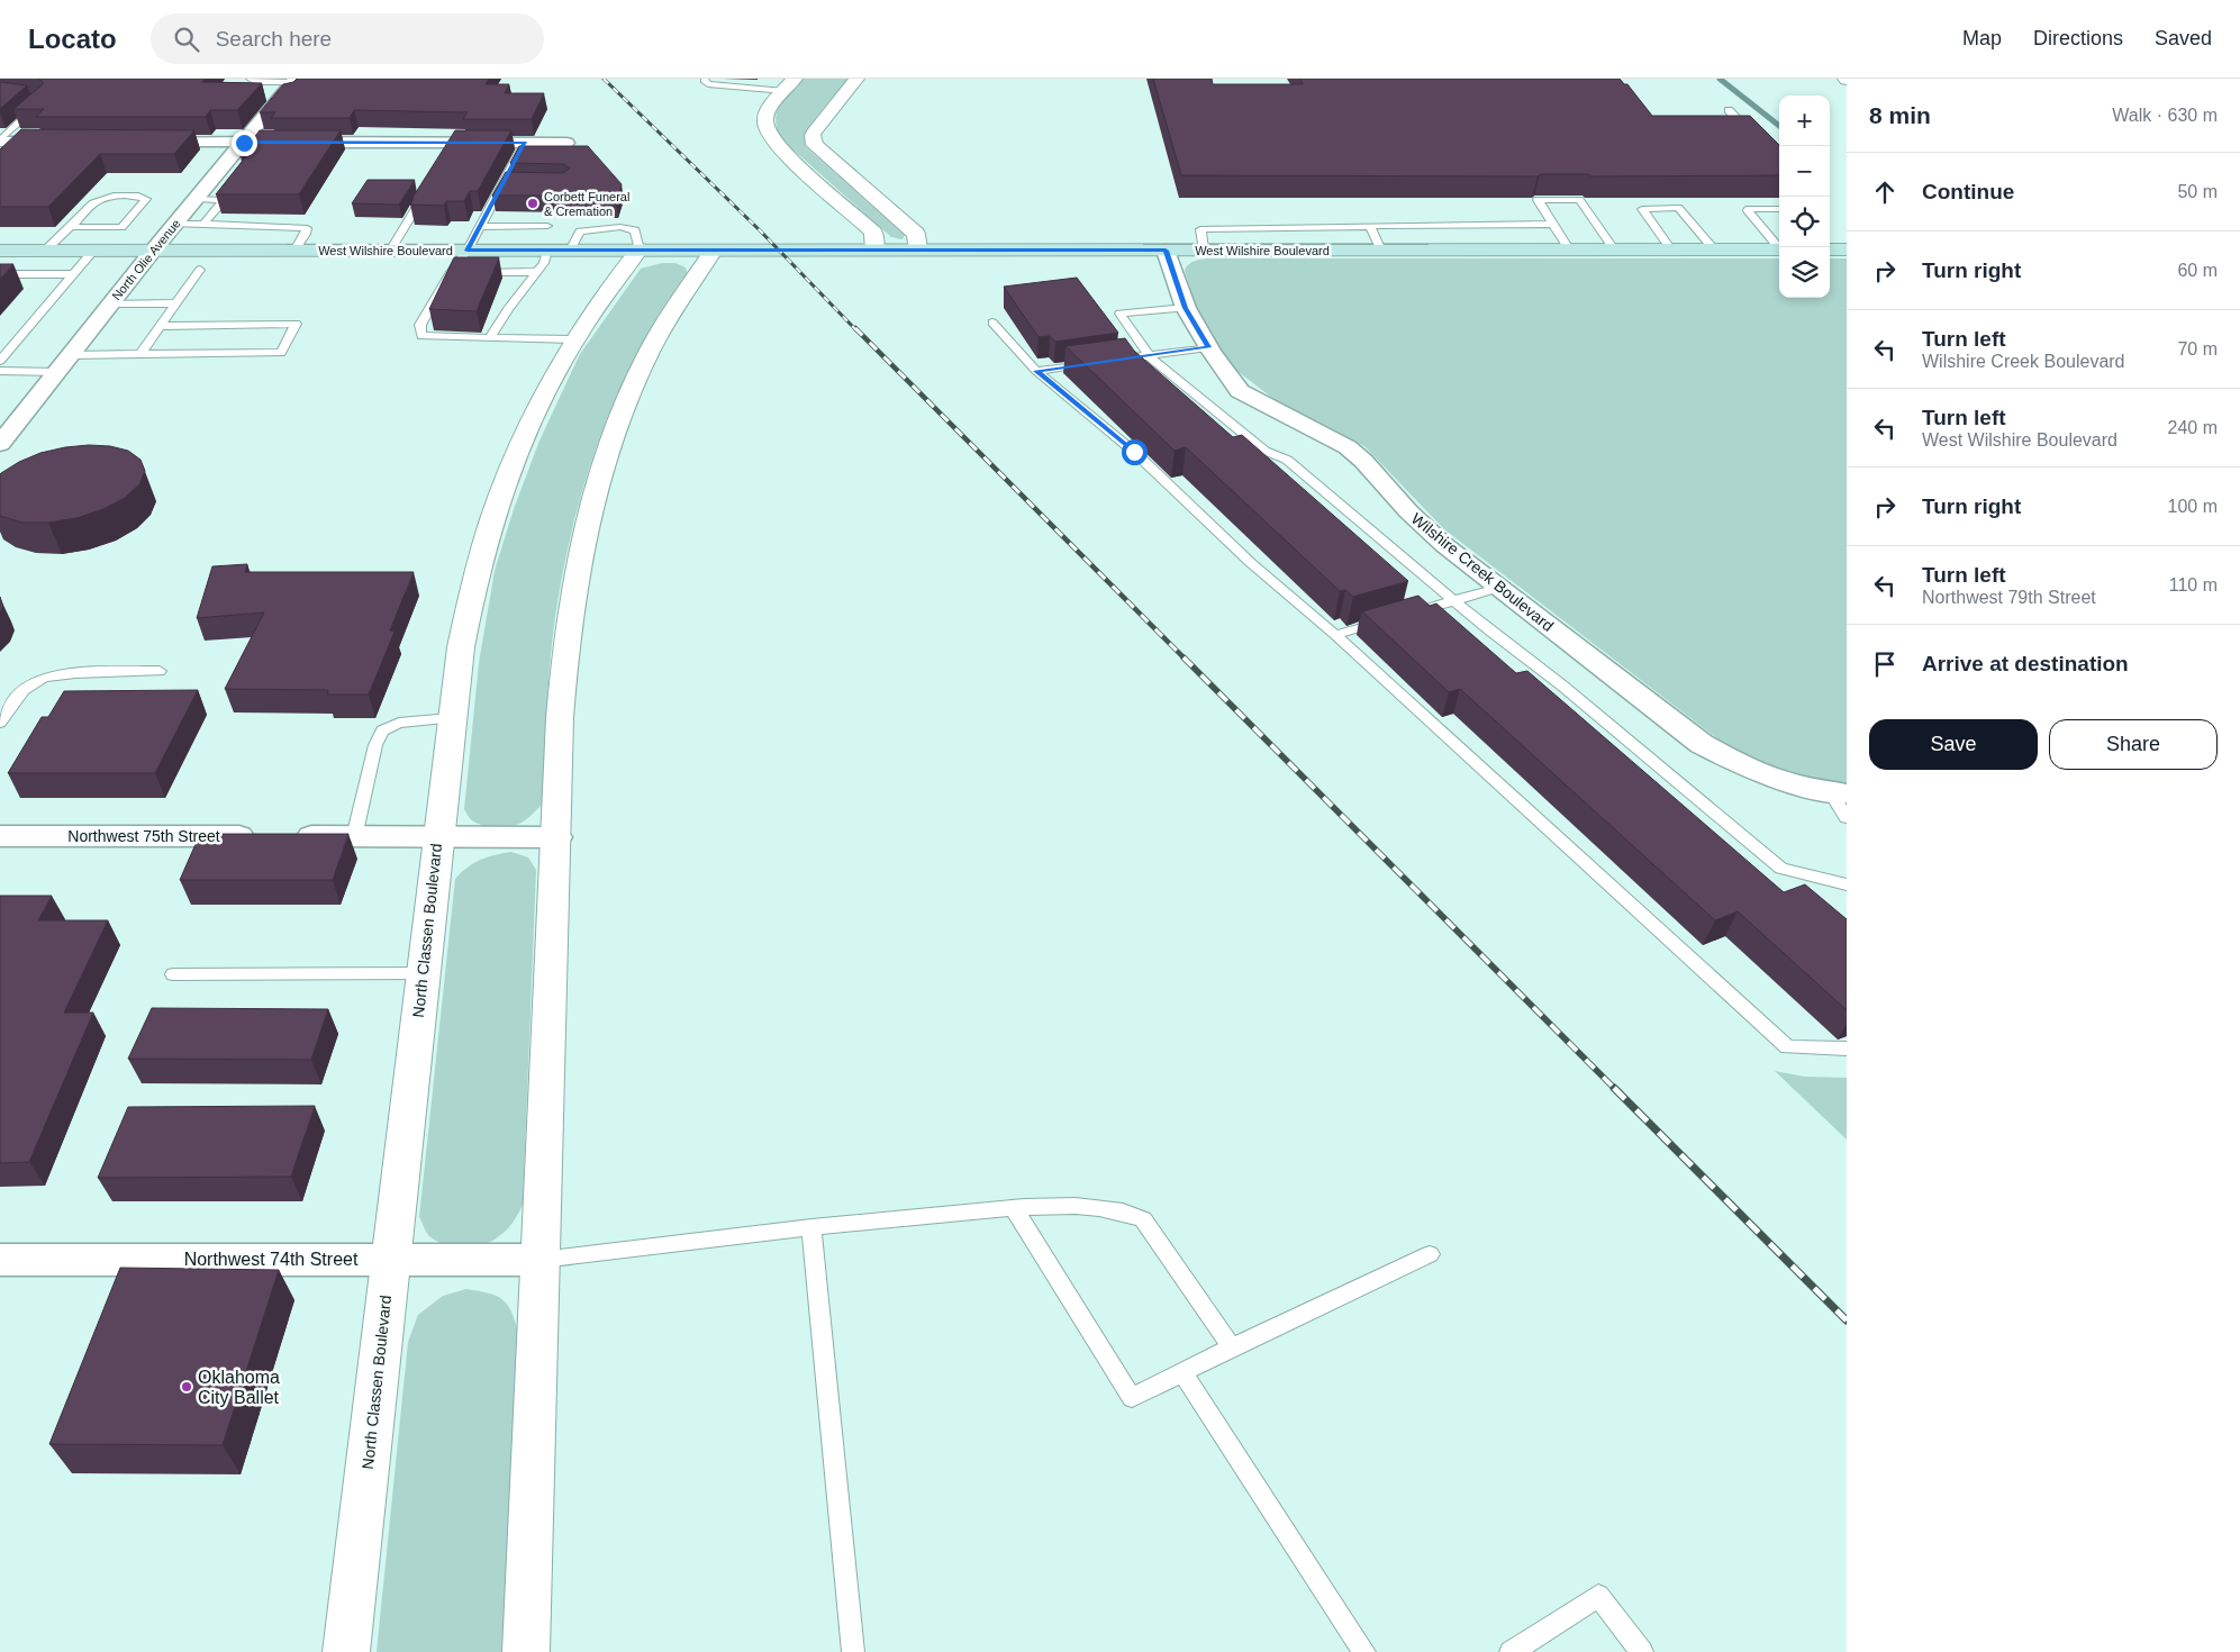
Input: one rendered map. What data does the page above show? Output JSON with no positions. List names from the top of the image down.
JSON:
{
  "streets": {
    "main road": ["West Wilshire Boulevard"],
    "street": [
      "North Olie Avenue",
      "Wilshire Creek Boulevard",
      "Northwest 75th Street",
      "North Classen Boulevard",
      "Northwest 74th Street"
    ]
  },
  "crossings": [
    ["West Wilshire Boulevard", "North Olie Avenue"],
    ["West Wilshire Boulevard", "Wilshire Creek Boulevard"],
    ["West Wilshire Boulevard", "North Classen Boulevard"],
    ["Northwest 75th Street", "North Classen Boulevard"],
    ["North Classen Boulevard", "Northwest 74th Street"]
  ],
  "places": ["Corbett Funeral & Cremation", "Oklahoma City Ballet"],
  "page": {
    "header": "Locato",
    "search": "Search here",
    "nav": ["Map", "Directions", "Saved"],
    "heading": ["8 min", "Walk · 630 m"],
    "map_buttons": ["+", "−"],
    "list": [
      ["Continue", "50 m"],
      ["Turn right", "60 m"],
      ["Turn left", "Wilshire Creek Boulevard", "70 m"],
      ["Turn left", "West Wilshire Boulevard", "240 m"],
      ["Turn right", "100 m"],
      ["Turn left", "Northwest 79th Street", "110 m"],
      "Arrive at destination"
    ],
    "buttons": ["Save", "Share"]
  }
}
